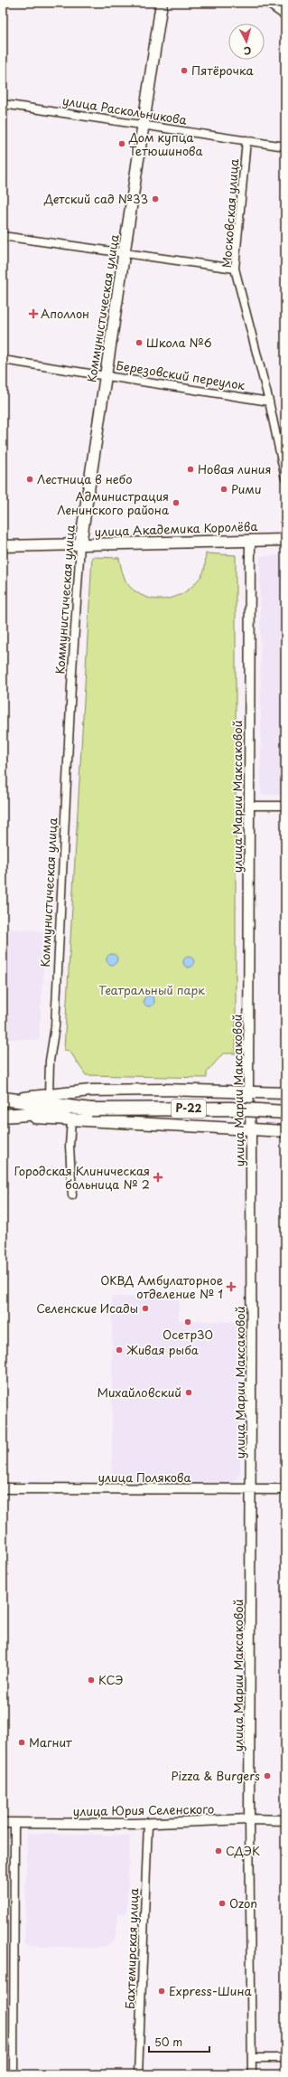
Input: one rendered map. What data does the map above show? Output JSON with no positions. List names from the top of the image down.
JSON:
{
  "streets": {
    "highway": ["Р-22"],
    "main road": ["Коммунистическая улица", "улица Академика Королёва"],
    "street": [
      "улица Раскольникова",
      "Московская улица",
      "Березовский переулок",
      "улица Марии Максаковой",
      "улица Полякова",
      "улица Юрия Селенского",
      "Бахтемирская улица"
    ]
  },
  "crossings": [
    ["улица Раскольникова", "Московская улица"],
    ["улица Раскольникова", "Коммунистическая улица"],
    ["Московская улица", "Березовский переулок"],
    ["Коммунистическая улица", "Березовский переулок"],
    ["Коммунистическая улица", "улица Академика Королёва"],
    ["улица Академика Королёва", "улица Марии Максаковой"],
    ["улица Марии Максаковой", "улица Полякова"],
    ["улица Марии Максаковой", "улица Юрия Селенского"],
    ["улица Юрия Селенского", "Бахтемирская улица"]
  ],
  "parks": ["Театральный парк"],
  "places": {
    "other": [
      "Пятёрочка",
      "Дом купца Тетюшинова",
      "Детский сад №33",
      "Школа №6",
      "Новая линия",
      "Лестница в небо",
      "Рими",
      "Администрация Ленинского района",
      "Селенские Исады",
      "Осетр30",
      "Живая рыба",
      "Михайловский",
      "КСЭ",
      "Магнит",
      "Pizza & Burgers",
      "СДЭК",
      "Ozon",
      "Express-Шина"
    ],
    "health": ["Аполлон", "Городская Клиническая больница № 2", "ОКВД Амбулаторное отделение № 1"]
  },
  "scale_bar": "50 m",
  "north": "bottom"
}
